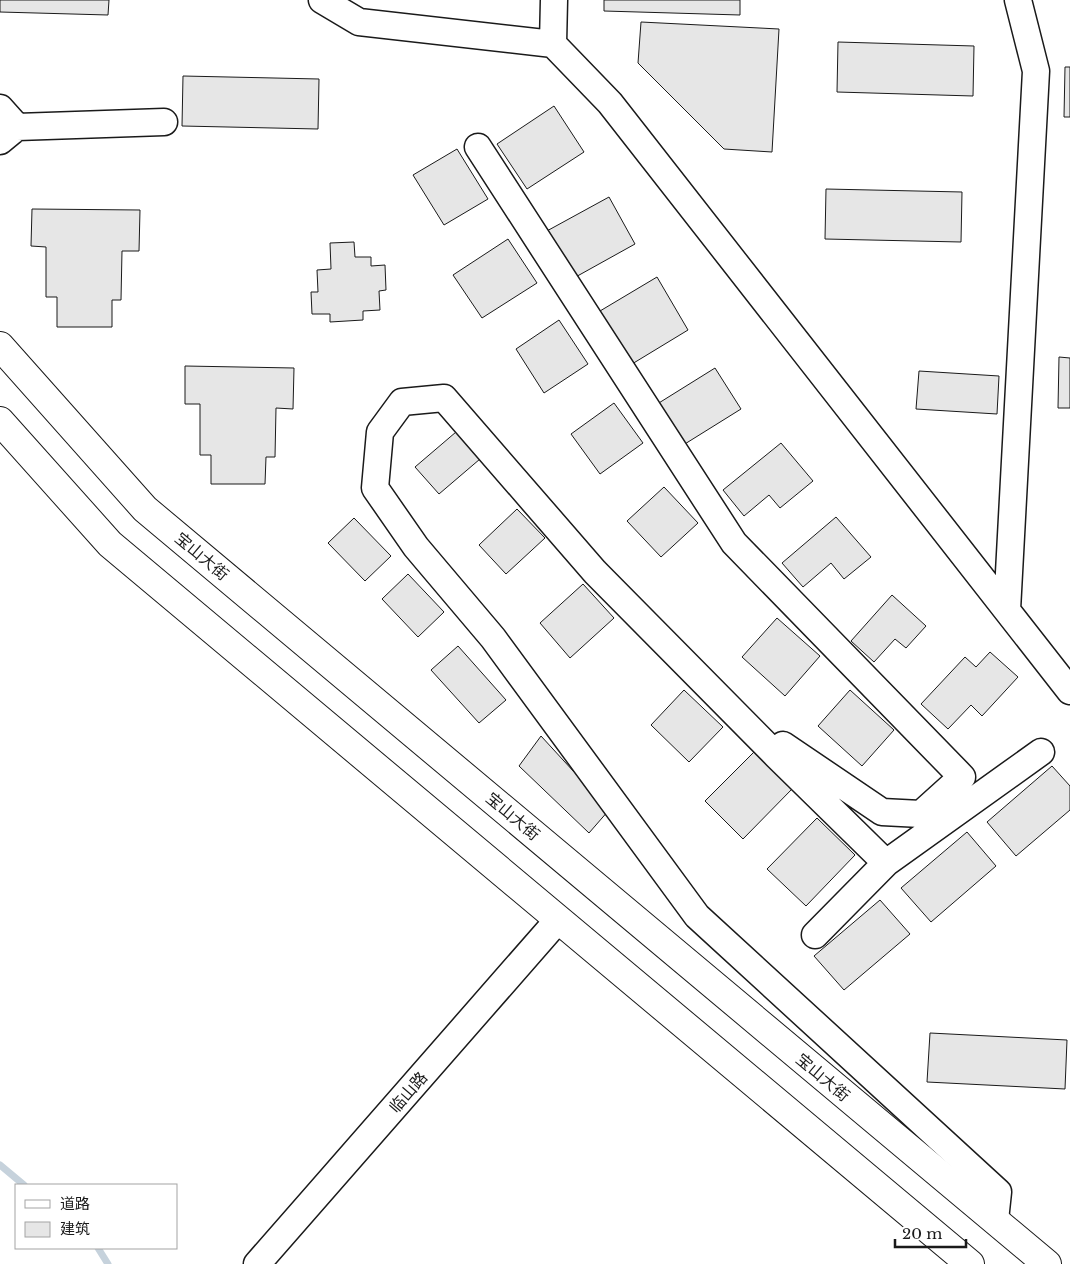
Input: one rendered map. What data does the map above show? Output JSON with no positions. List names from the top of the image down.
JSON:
{
  "streets": {
    "main road": ["宝山大街"],
    "street": ["临山路"]
  },
  "legend": ["道路", "建筑"],
  "scale_bar": "20 m"
}
